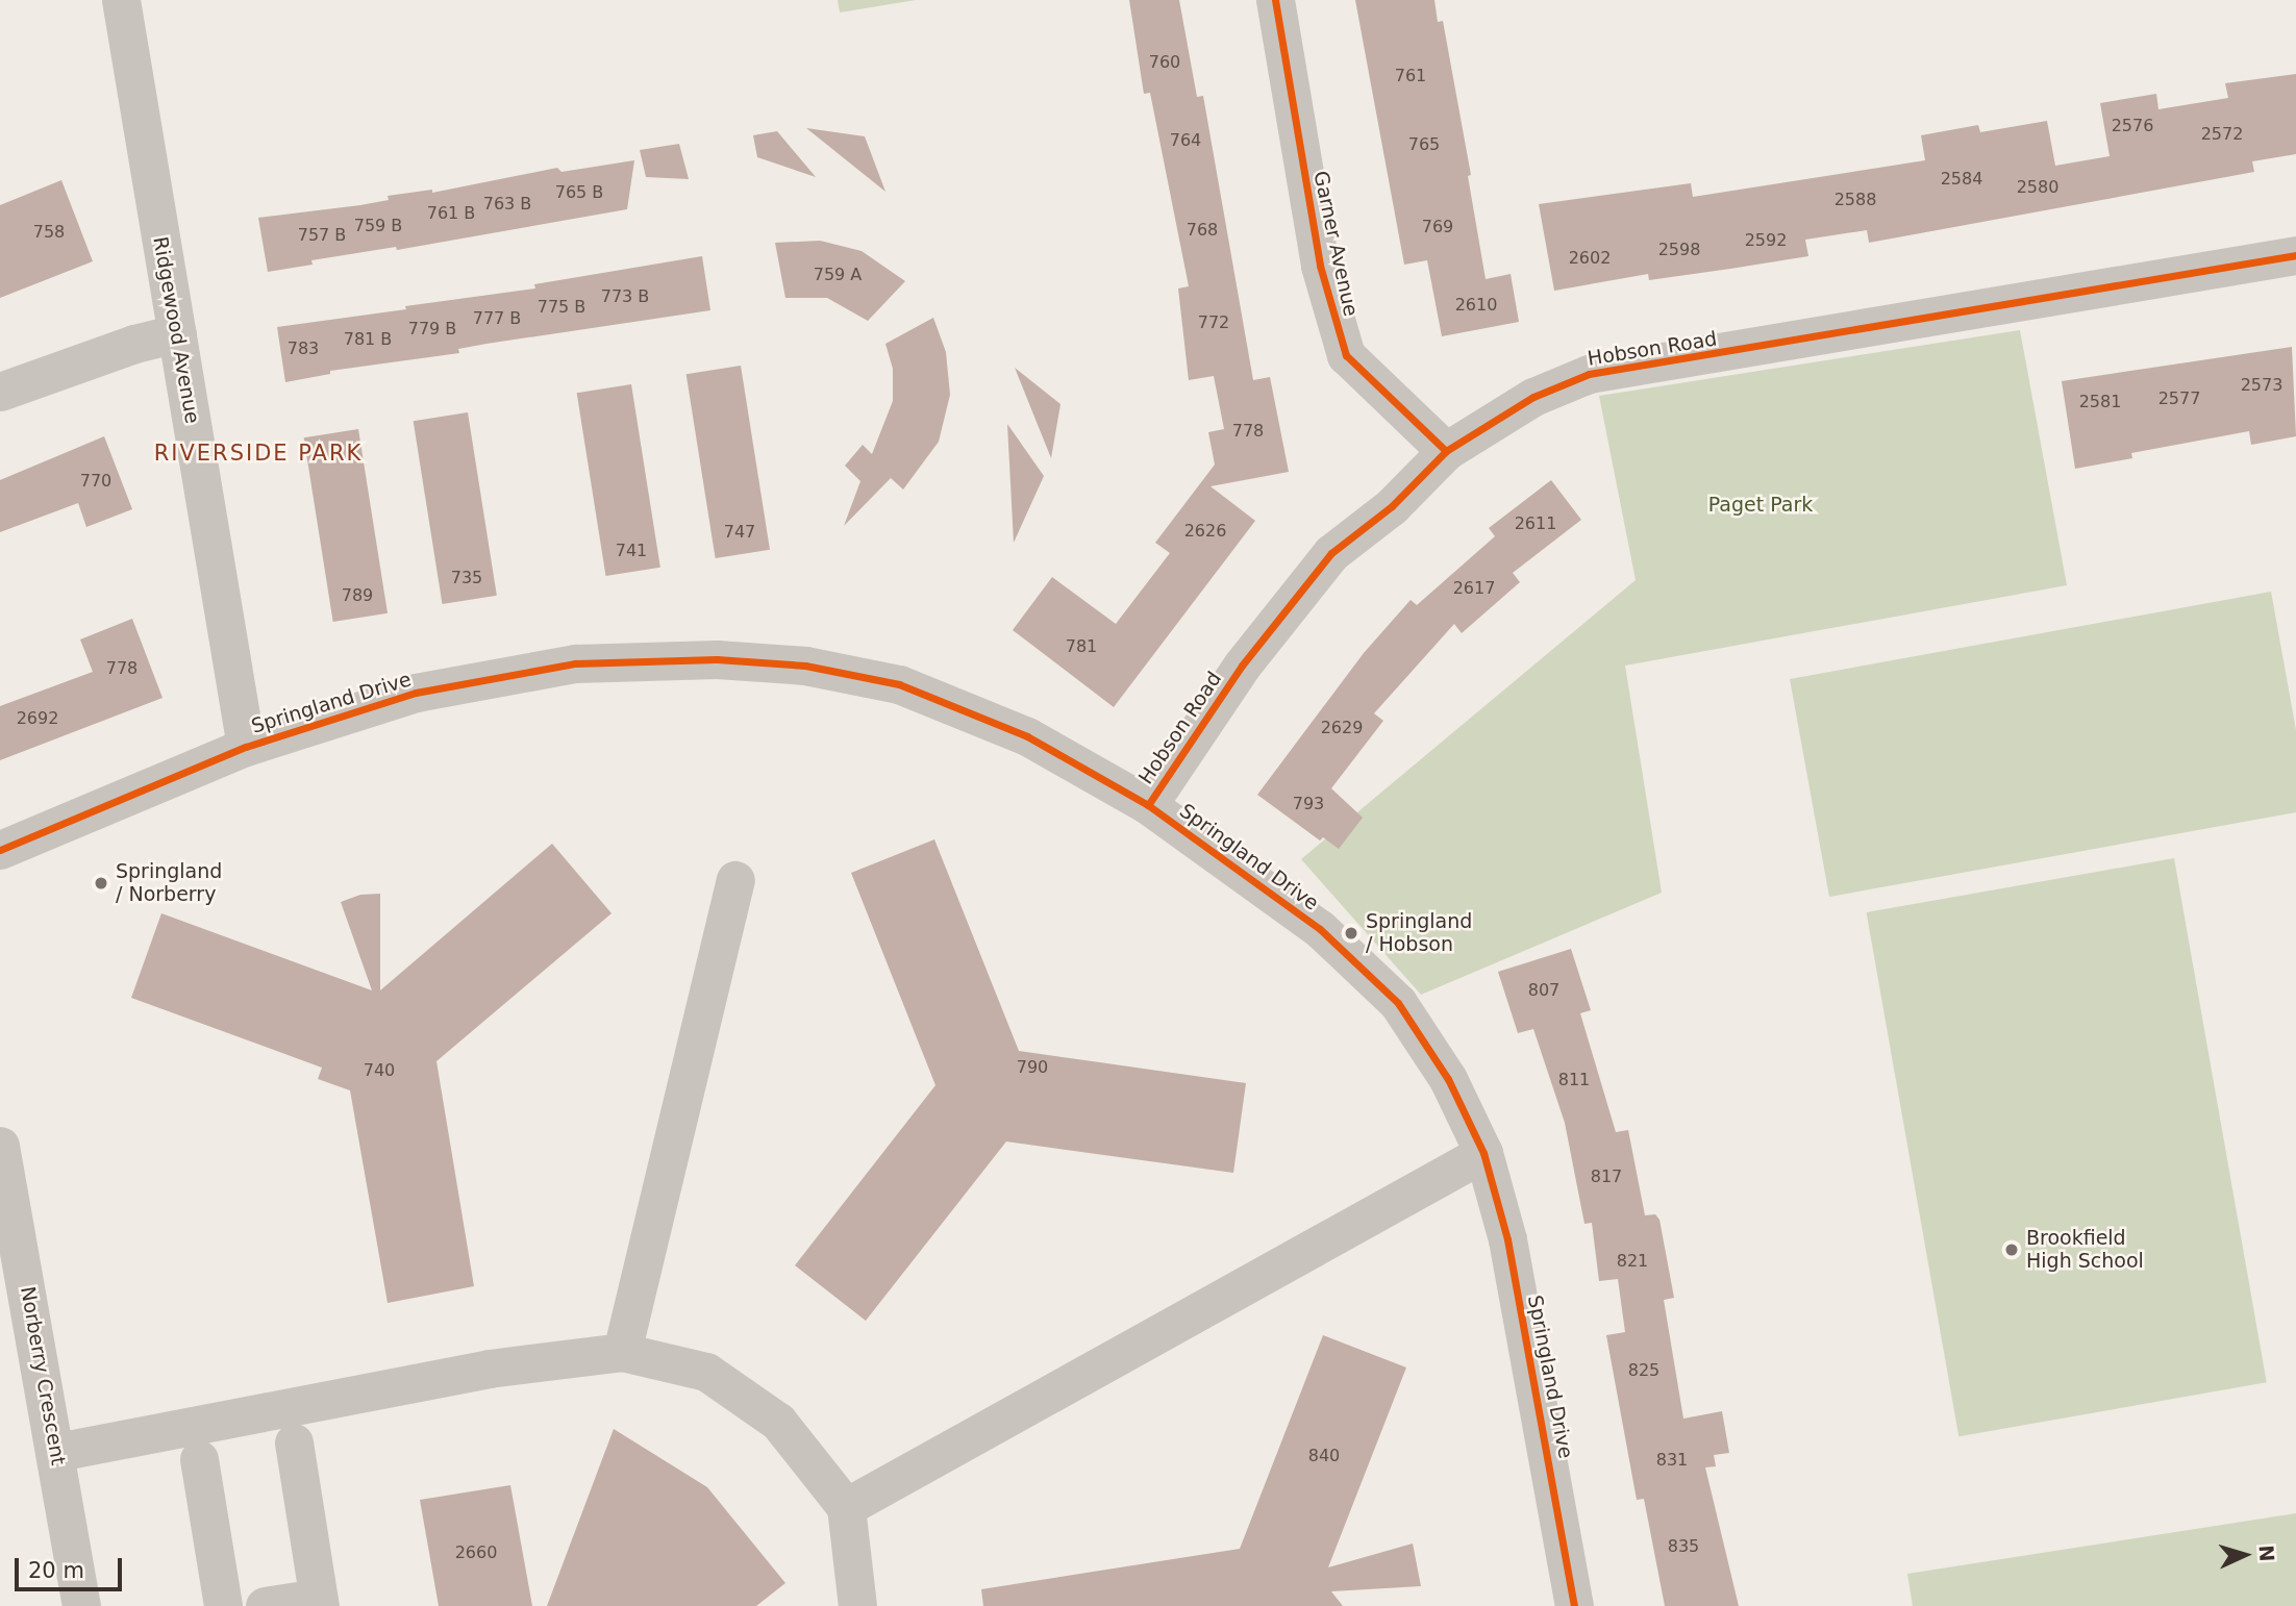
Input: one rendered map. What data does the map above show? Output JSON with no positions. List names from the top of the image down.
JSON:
{
  "streets": {
    "street": [
      "Garner Avenue",
      "Ridgewood Avenue",
      "Hobson Road",
      "Springland Drive",
      "Norberry Crescent"
    ]
  },
  "crossings": [
    ["Garner Avenue", "Hobson Road"],
    ["Ridgewood Avenue", "Springland Drive"],
    ["Hobson Road", "Springland Drive"]
  ],
  "districts": ["RIVERSIDE PARK"],
  "parks": ["Paget Park"],
  "places": ["Springland / Norberry", "Springland / Hobson", "Brookfield High School"],
  "house_numbers": [
    "760",
    "761",
    "2576",
    "2572",
    "764",
    "765",
    "2584",
    "2580",
    "765 B",
    "2588",
    "763 B",
    "761 B",
    "759 B",
    "769",
    "768",
    "758",
    "757 B",
    "2592",
    "2598",
    "2602",
    "759 A",
    "773 B",
    "2610",
    "775 B",
    "777 B",
    "772",
    "779 B",
    "781 B",
    "783",
    "2573",
    "2577",
    "2581",
    "778",
    "770",
    "2611",
    "2626",
    "747",
    "741",
    "735",
    "2617",
    "789",
    "781",
    "778",
    "2692",
    "2629",
    "793",
    "807",
    "790",
    "740",
    "811",
    "817",
    "821",
    "825",
    "840",
    "831",
    "835",
    "2660"
  ],
  "scale_bar": "20 m",
  "north": "right"
}
